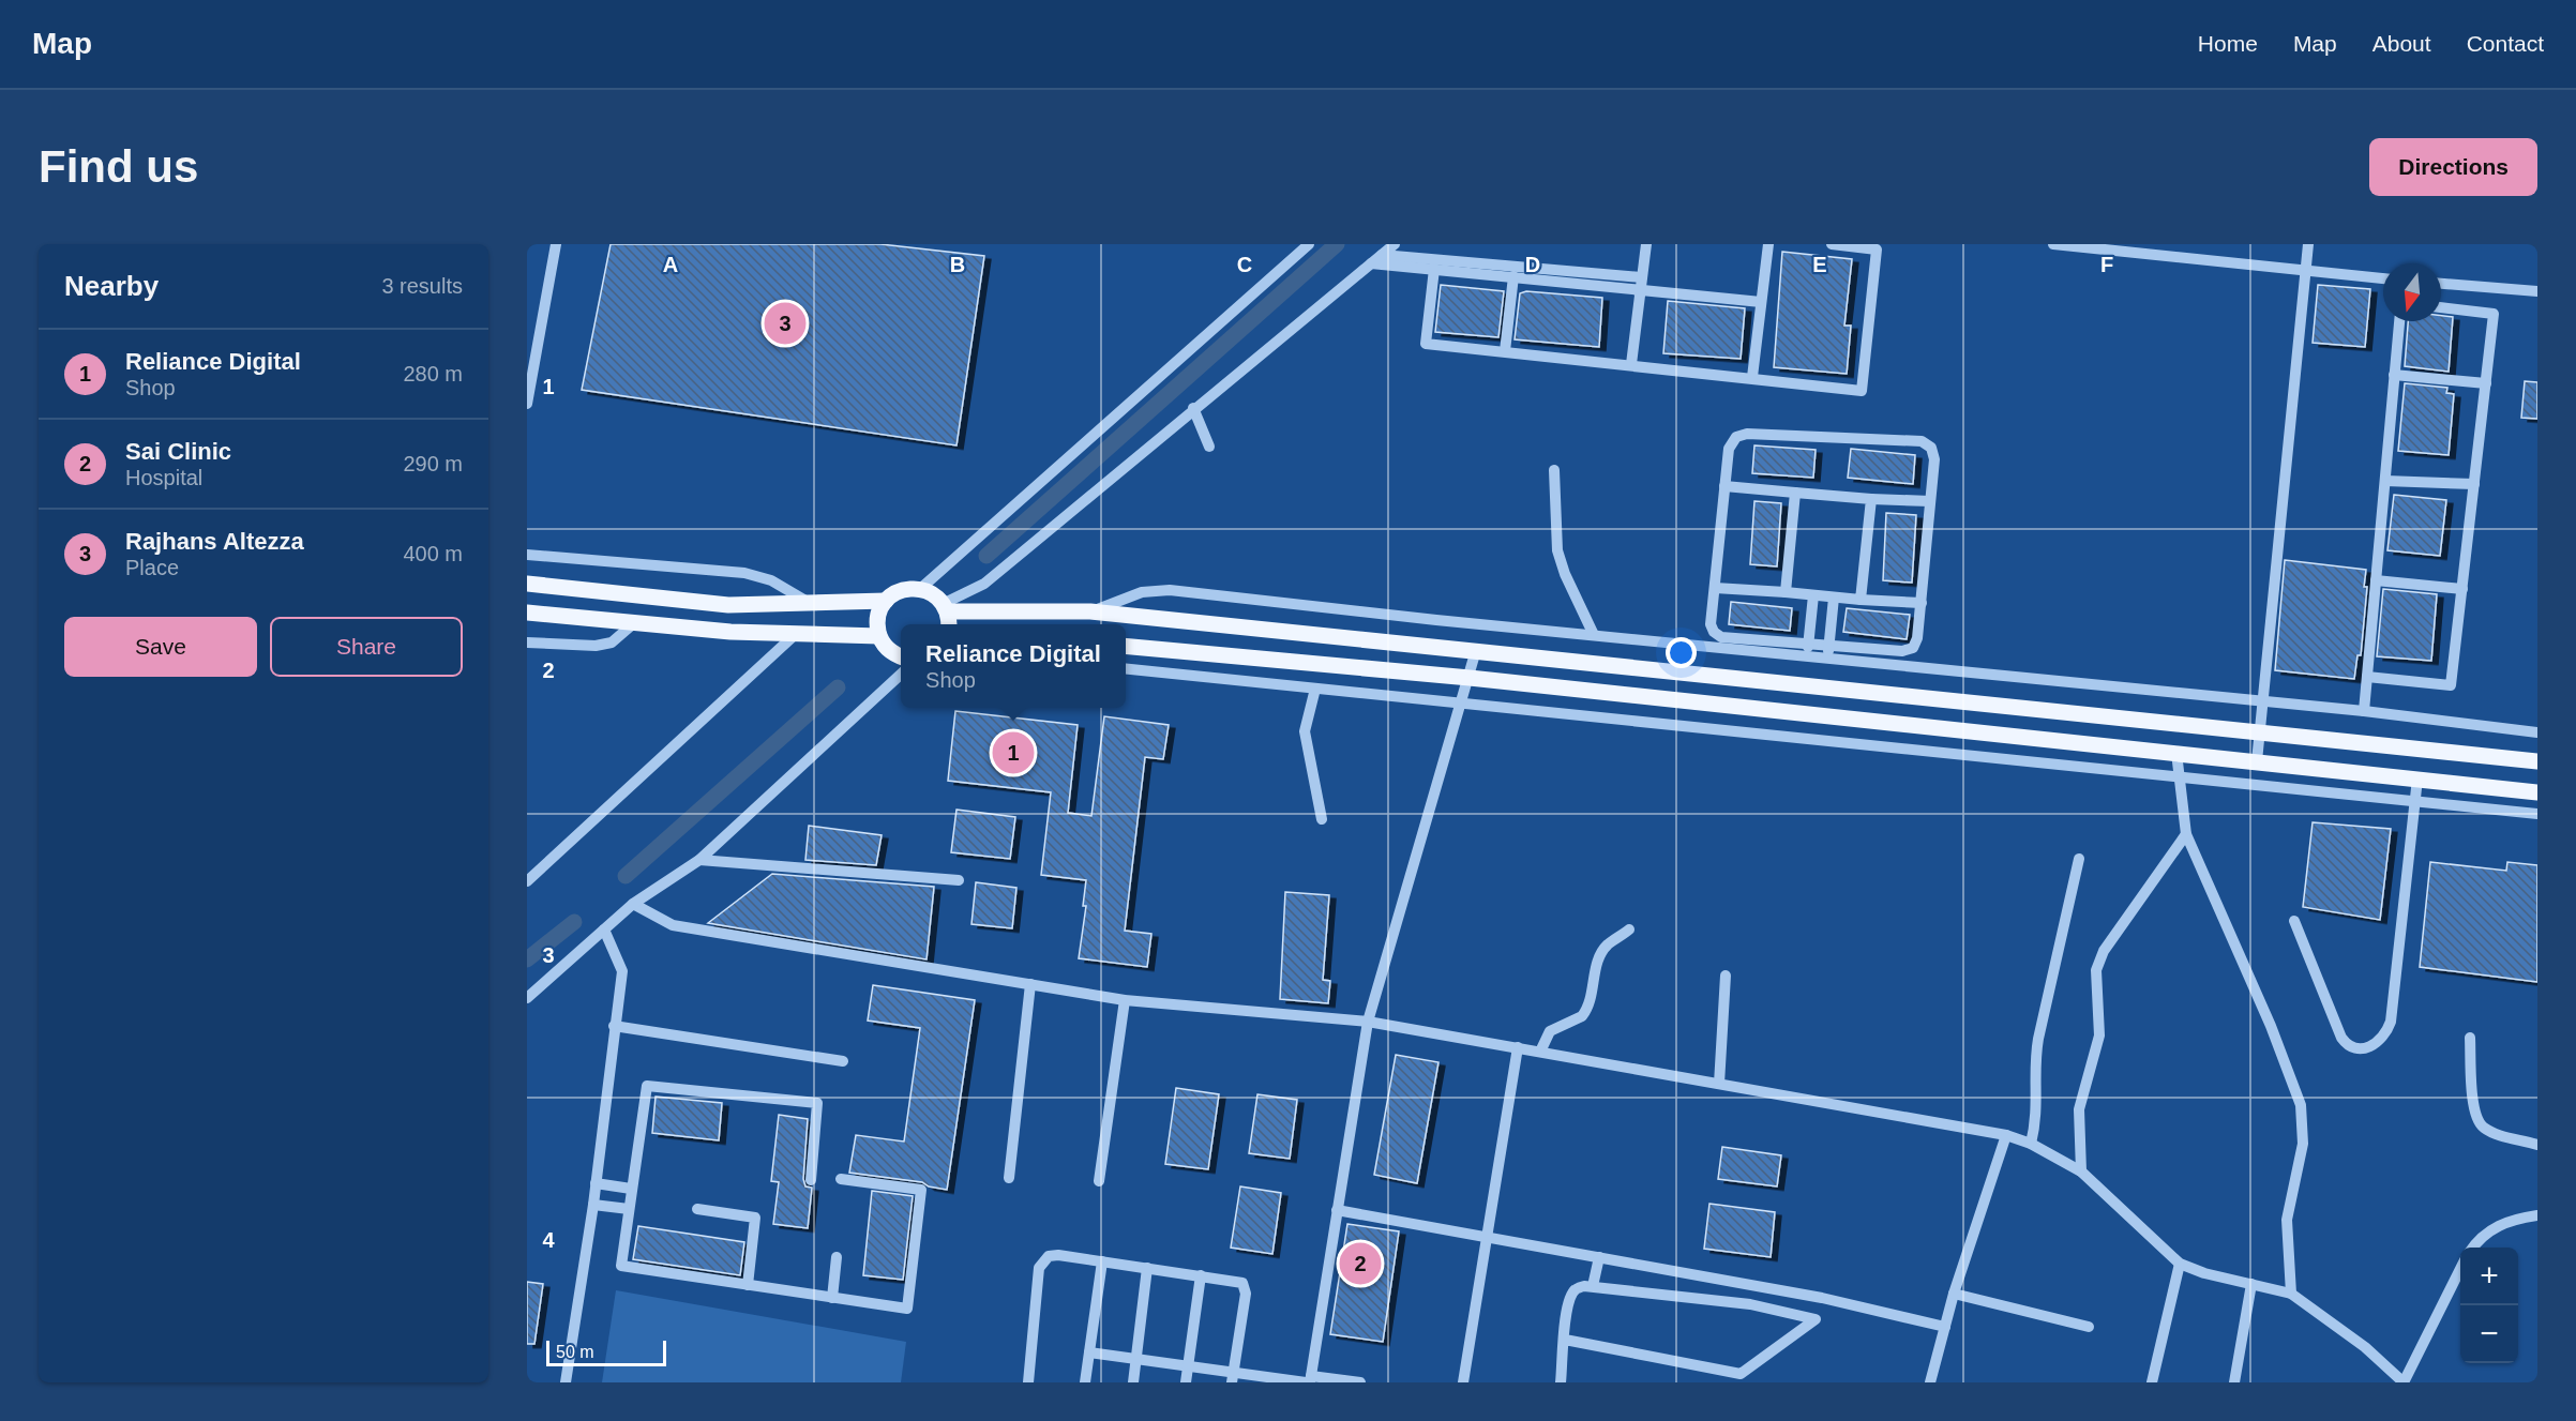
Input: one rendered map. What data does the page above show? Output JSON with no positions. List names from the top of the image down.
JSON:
{
  "scale_bar": "50 m",
  "north": "bottom",
  "page": {
    "header": "Map",
    "nav": [
      "Home",
      "Map",
      "About",
      "Contact"
    ],
    "buttons": [
      "Directions",
      ["Save", "Share"]
    ],
    "title": "Find us",
    "heading": ["Nearby", "3 results"],
    "pins": ["3", "1", "2"],
    "list": [
      {
        "mark": "1",
        "name": "Reliance Digital",
        "note": "Shop",
        "value": "280 m"
      },
      {
        "mark": "2",
        "name": "Sai Clinic",
        "note": "Hospital",
        "value": "290 m"
      },
      {
        "mark": "3",
        "name": "Rajhans Altezza",
        "note": "Place",
        "value": "400 m"
      }
    ],
    "popup": ["Reliance Digital", "Shop"],
    "map_buttons": ["+", "−"],
    "scale": "50 m"
  },
  "grid": {
    "columns": [
      "A",
      "B",
      "C",
      "D",
      "E",
      "F"
    ],
    "rows": [
      "1",
      "2",
      "3",
      "4"
    ]
  }
}
